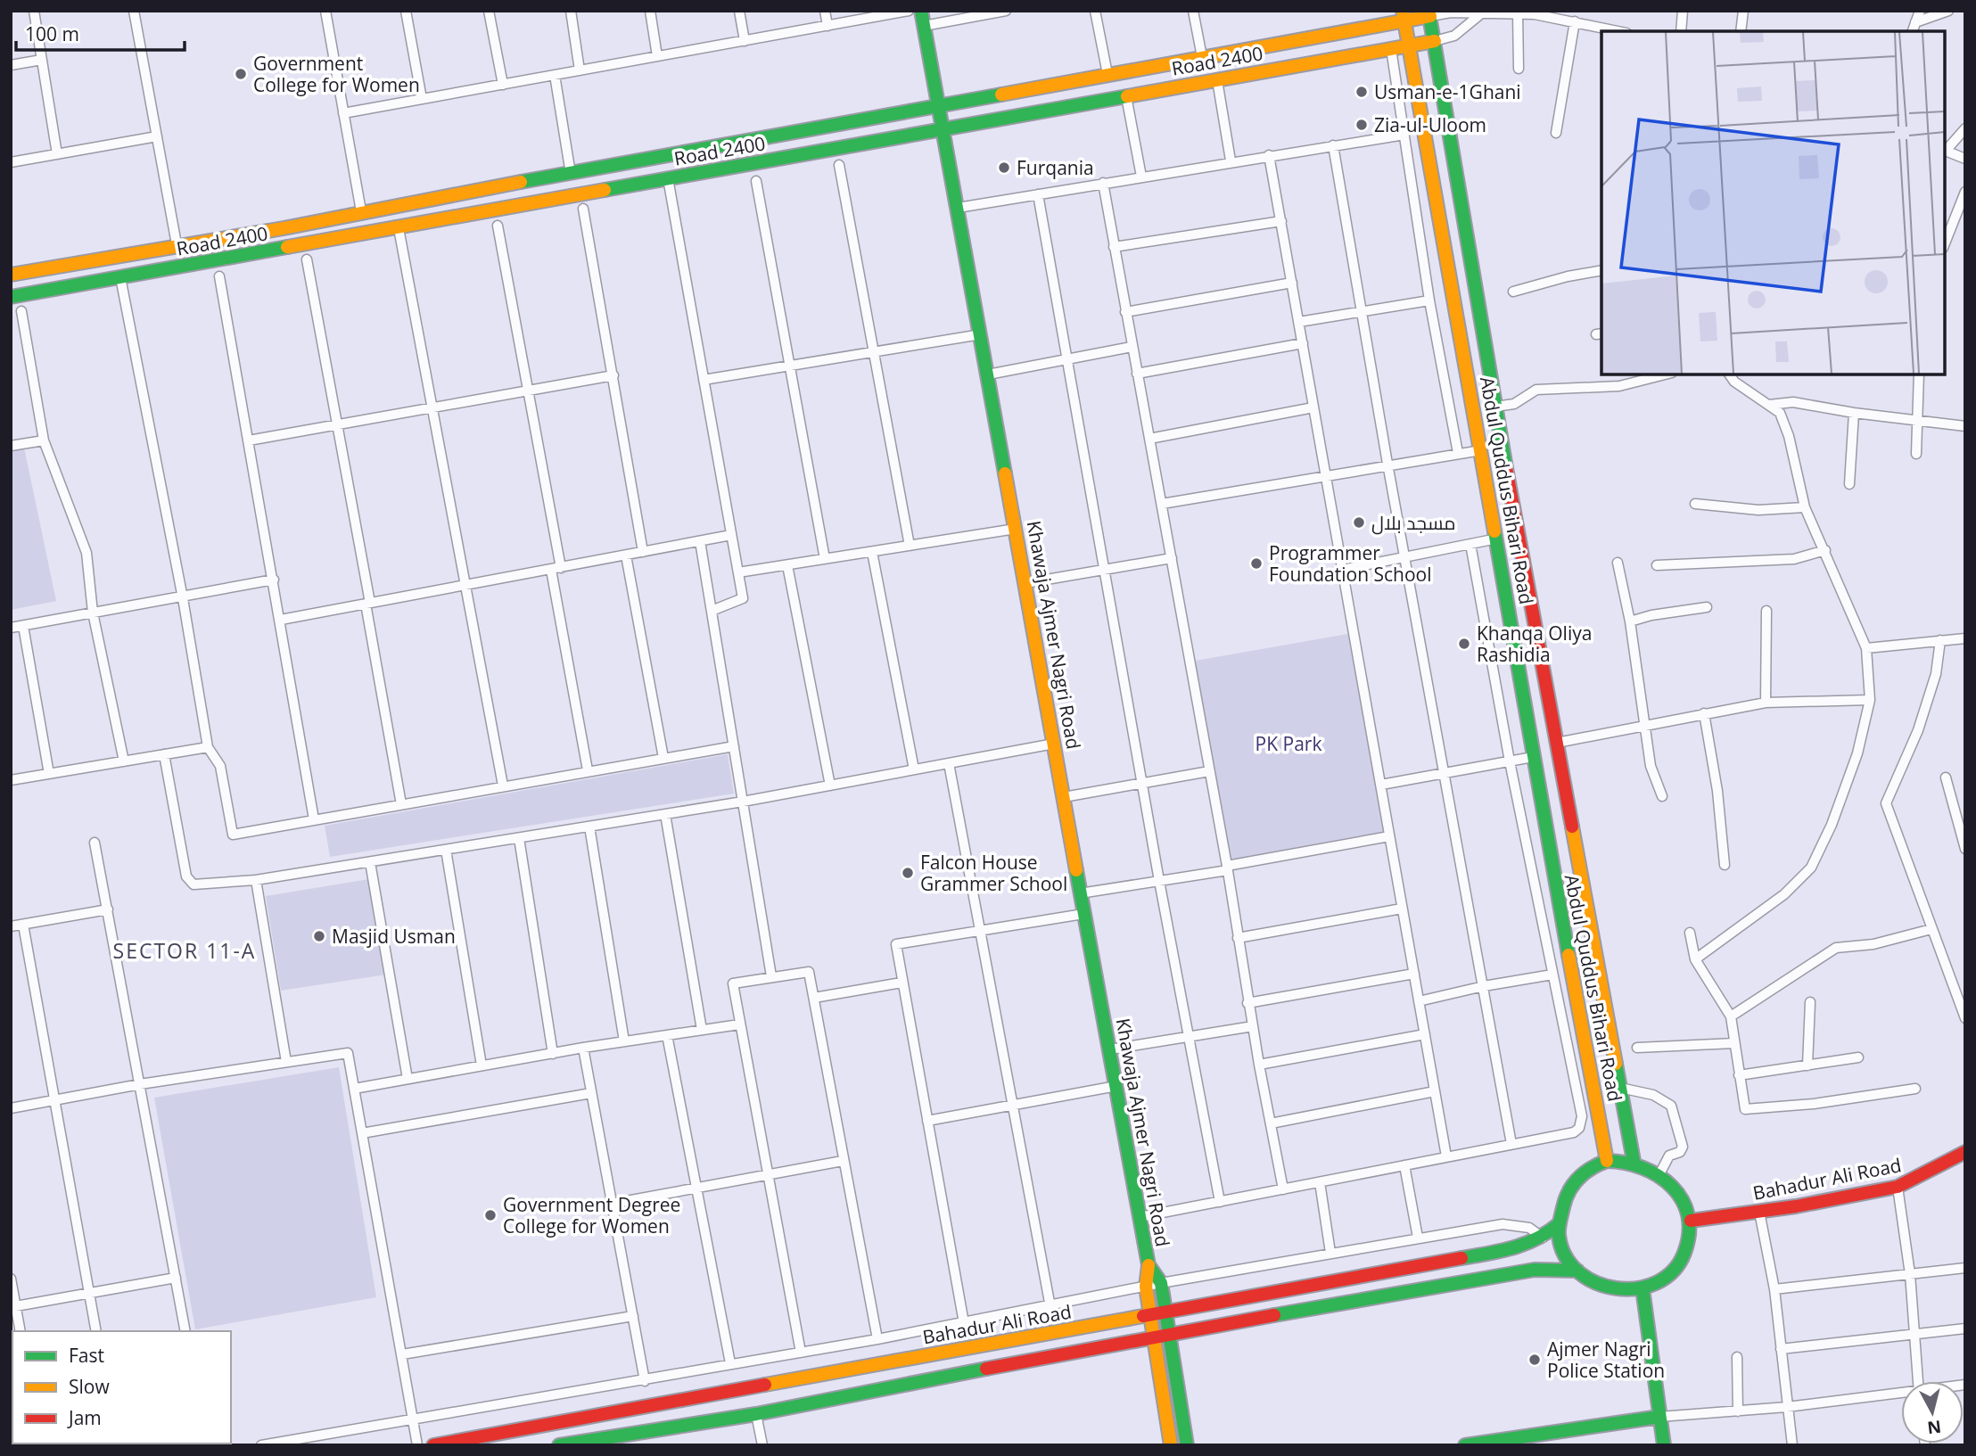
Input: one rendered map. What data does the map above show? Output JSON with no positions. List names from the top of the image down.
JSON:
{
  "streets": {
    "main road": [
      "Road 2400",
      "Abdul Quddus Bihari Road",
      "Khawaja Ajmer Nagri Road",
      "Bahadur Ali Road"
    ]
  },
  "crossings": [
    ["Road 2400", "Abdul Quddus Bihari Road"],
    ["Road 2400", "Khawaja Ajmer Nagri Road"],
    ["Abdul Quddus Bihari Road", "Bahadur Ali Road"],
    ["Khawaja Ajmer Nagri Road", "Bahadur Ali Road"]
  ],
  "districts": ["SECTOR 11-A"],
  "parks": ["PK Park"],
  "places": [
    "Government College for Women",
    "Usman-e-1Ghani",
    "Zia-ul-Uloom",
    "Furqania",
    "مسجد بلال",
    "Programmer Foundation School",
    "Khanqa Oliya Rashidia",
    "Falcon House Grammer School",
    "Masjid Usman",
    "Government Degree College for Women",
    "Ajmer Nagri Police Station"
  ],
  "legend": ["Fast", "Slow", "Jam"],
  "scale_bar": "100 m",
  "north": "bottom"
}
